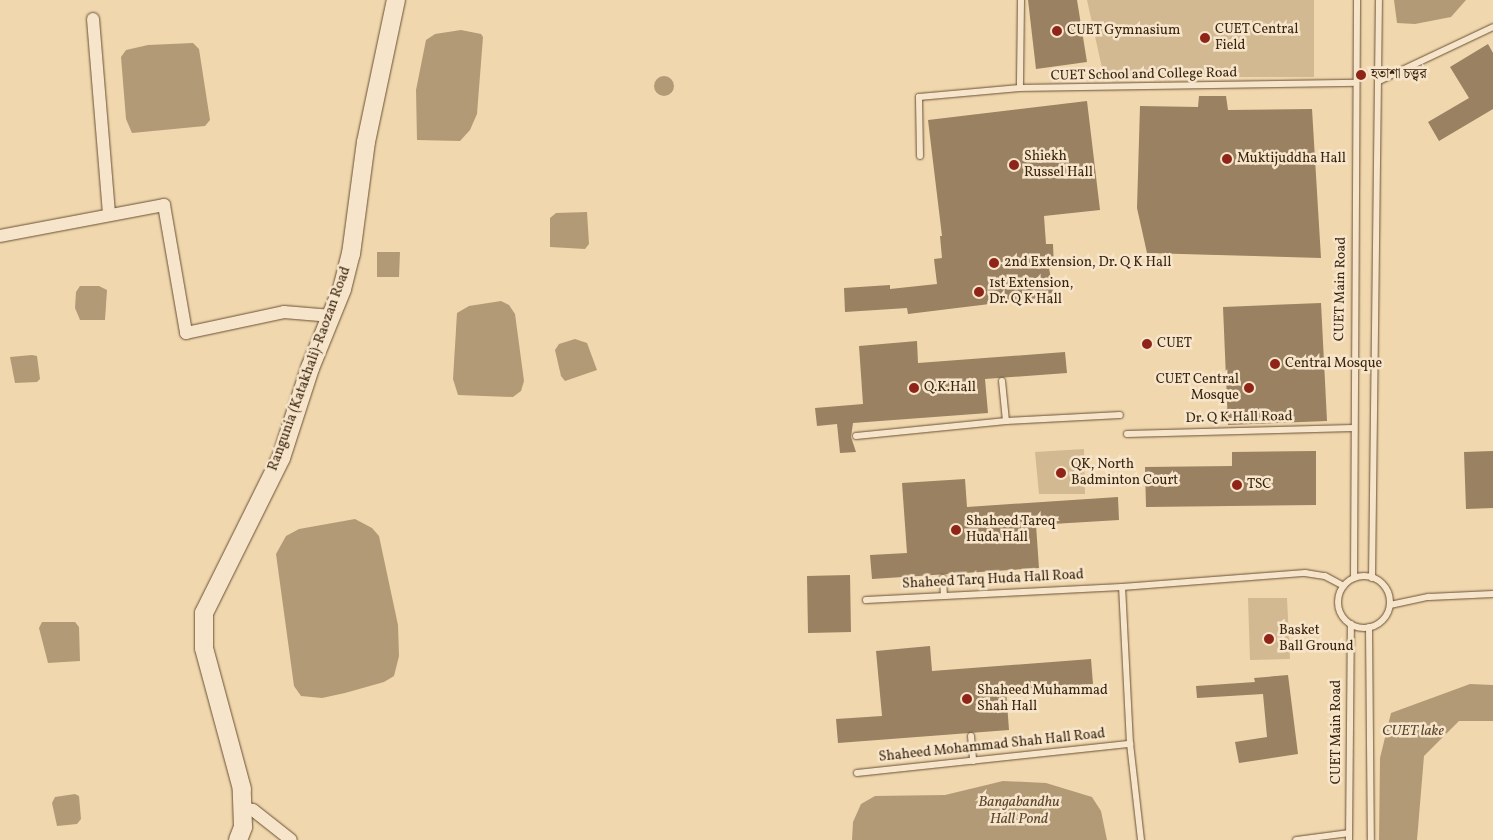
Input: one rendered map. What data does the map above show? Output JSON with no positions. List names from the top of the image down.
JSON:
{
  "streets": {
    "main road": ["Rangunia (Katakhali)-Raozan Road"],
    "lane": [
      "CUET School and College Road",
      "CUET Main Road",
      "Dr. Q K Hall Road",
      "Shaheed Tarq Huda Hall Road",
      "Shaheed Mohammad Shah Hall Road"
    ]
  },
  "crossings": [
    ["CUET School and College Road", "CUET Main Road"],
    ["CUET Main Road", "Dr. Q K Hall Road"],
    ["CUET Main Road", "Shaheed Tarq Huda Hall Road"]
  ],
  "water": ["CUET lake", "Bangabandhu Hall Pond"],
  "places": [
    "CUET Gymnasium",
    "CUET Central Field",
    "হতাশা চত্ত্বর",
    "Muktijuddha Hall",
    "Shiekh Russel Hall",
    "2nd Extension, Dr. Q K Hall",
    "1st Extension, Dr. Q K Hall",
    "CUET",
    "Central Mosque",
    "Q.K.Hall",
    "CUET Central Mosque",
    "QK, North Badminton Court",
    "TSC",
    "Shaheed Tareq Huda Hall",
    "Basket Ball Ground",
    "Shaheed Muhammad Shah Hall"
  ]
}
